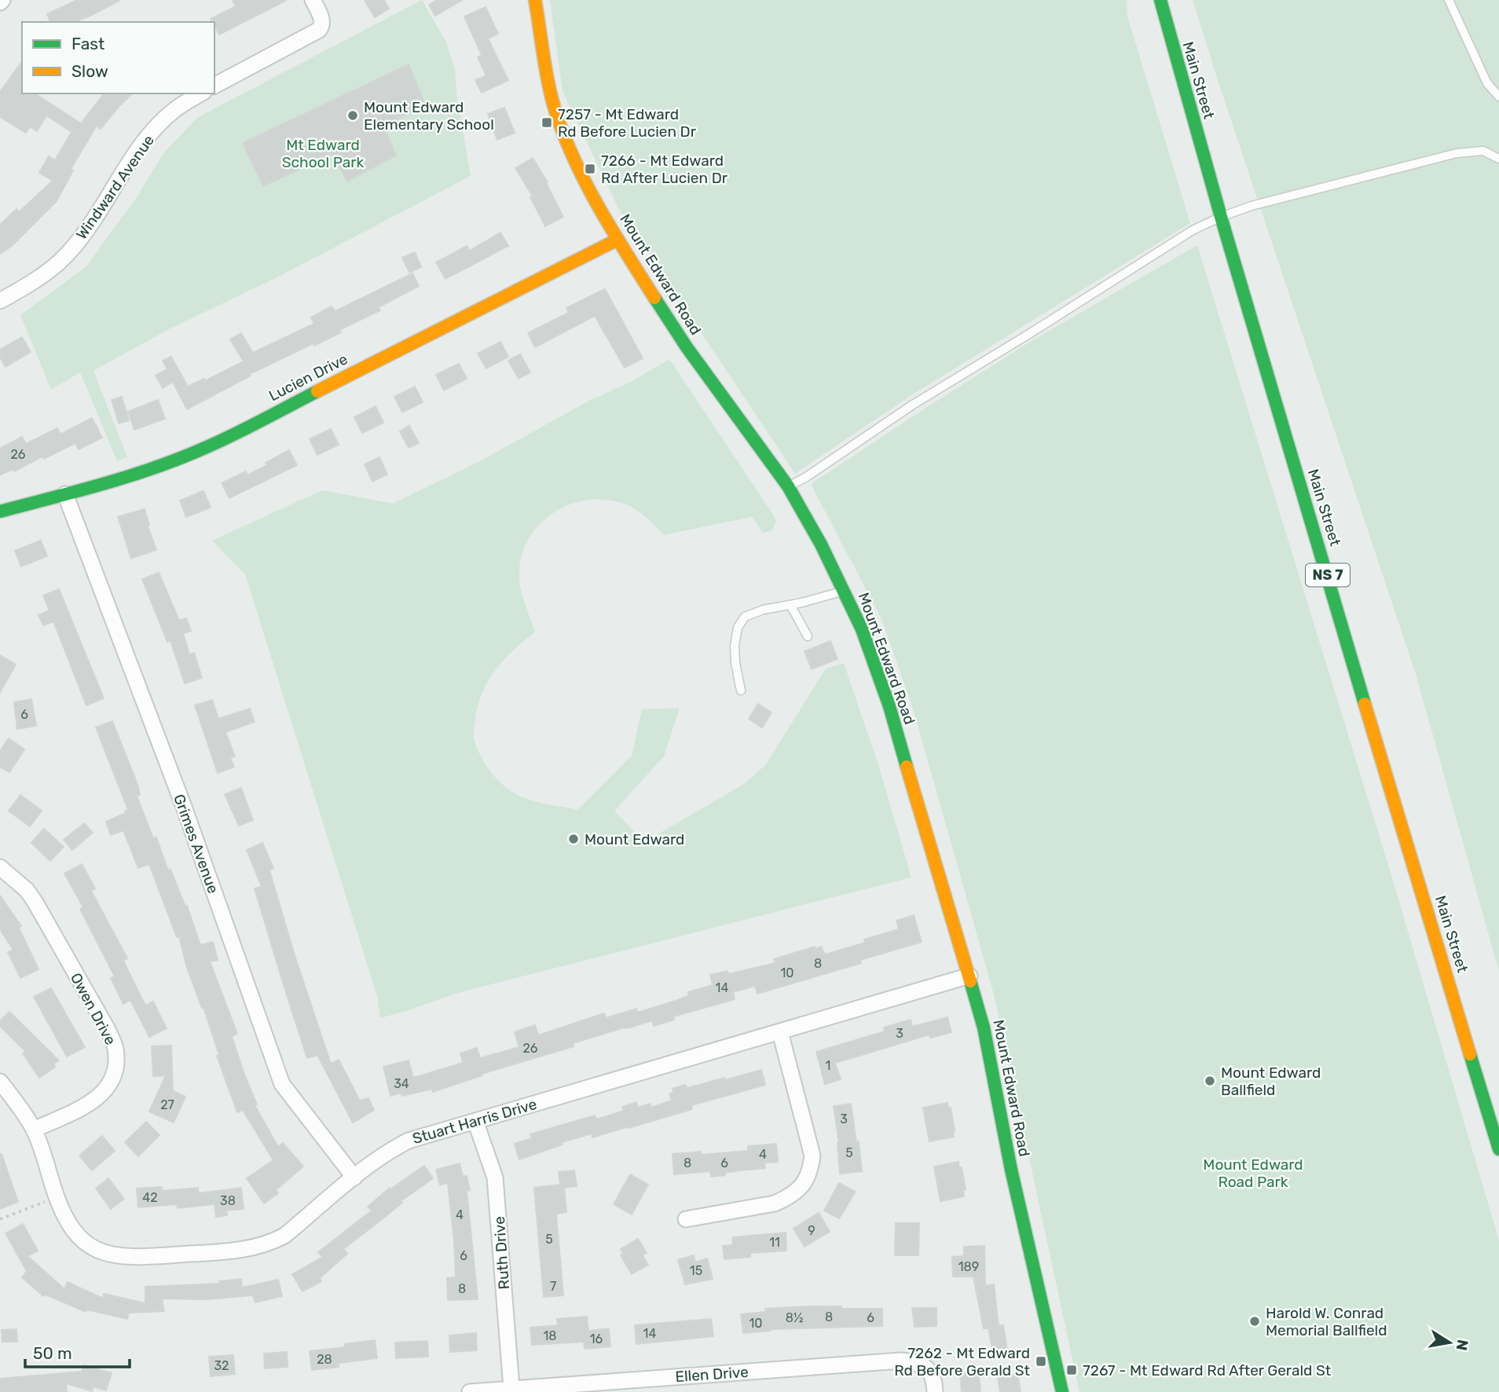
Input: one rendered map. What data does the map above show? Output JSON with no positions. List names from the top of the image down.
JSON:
{
  "streets": {
    "street": [
      "Main Street",
      "Windward Avenue",
      "Mount Edward Road",
      "Lucien Drive",
      "NS 7",
      "Grimes Avenue",
      "Owen Drive",
      "Stuart Harris Drive",
      "Ruth Drive",
      "Ellen Drive"
    ]
  },
  "crossings": [
    ["Mount Edward Road", "Lucien Drive"],
    ["Mount Edward Road", "Stuart Harris Drive"],
    ["Lucien Drive", "Grimes Avenue"],
    ["Grimes Avenue", "Stuart Harris Drive"],
    ["Owen Drive", "Stuart Harris Drive"],
    ["Stuart Harris Drive", "Ruth Drive"],
    ["Ruth Drive", "Ellen Drive"]
  ],
  "parks": ["Mt Edward School Park", "Mount Edward Road Park"],
  "places": {
    "other": [
      "Mount Edward Elementary School",
      "Mount Edward",
      "Mount Edward Ballfield",
      "Harold W. Conrad Memorial Ballfield"
    ],
    "transit": [
      "7257 - Mt Edward Rd Before Lucien Dr",
      "7266 - Mt Edward Rd After Lucien Dr",
      "7262 - Mt Edward Rd Before Gerald St",
      "7267 - Mt Edward Rd After Gerald St"
    ]
  },
  "house_numbers": [
    "26",
    "6",
    "8",
    "10",
    "14",
    "3",
    "26",
    "1",
    "34",
    "27",
    "3",
    "5",
    "4",
    "8",
    "6",
    "42",
    "38",
    "4",
    "9",
    "5",
    "11",
    "6",
    "189",
    "15",
    "7",
    "8",
    "8",
    "8½",
    "6",
    "10",
    "14",
    "18",
    "16",
    "28",
    "32"
  ],
  "legend": ["Fast", "Slow"],
  "scale_bar": "50 m",
  "north": "right"
}
